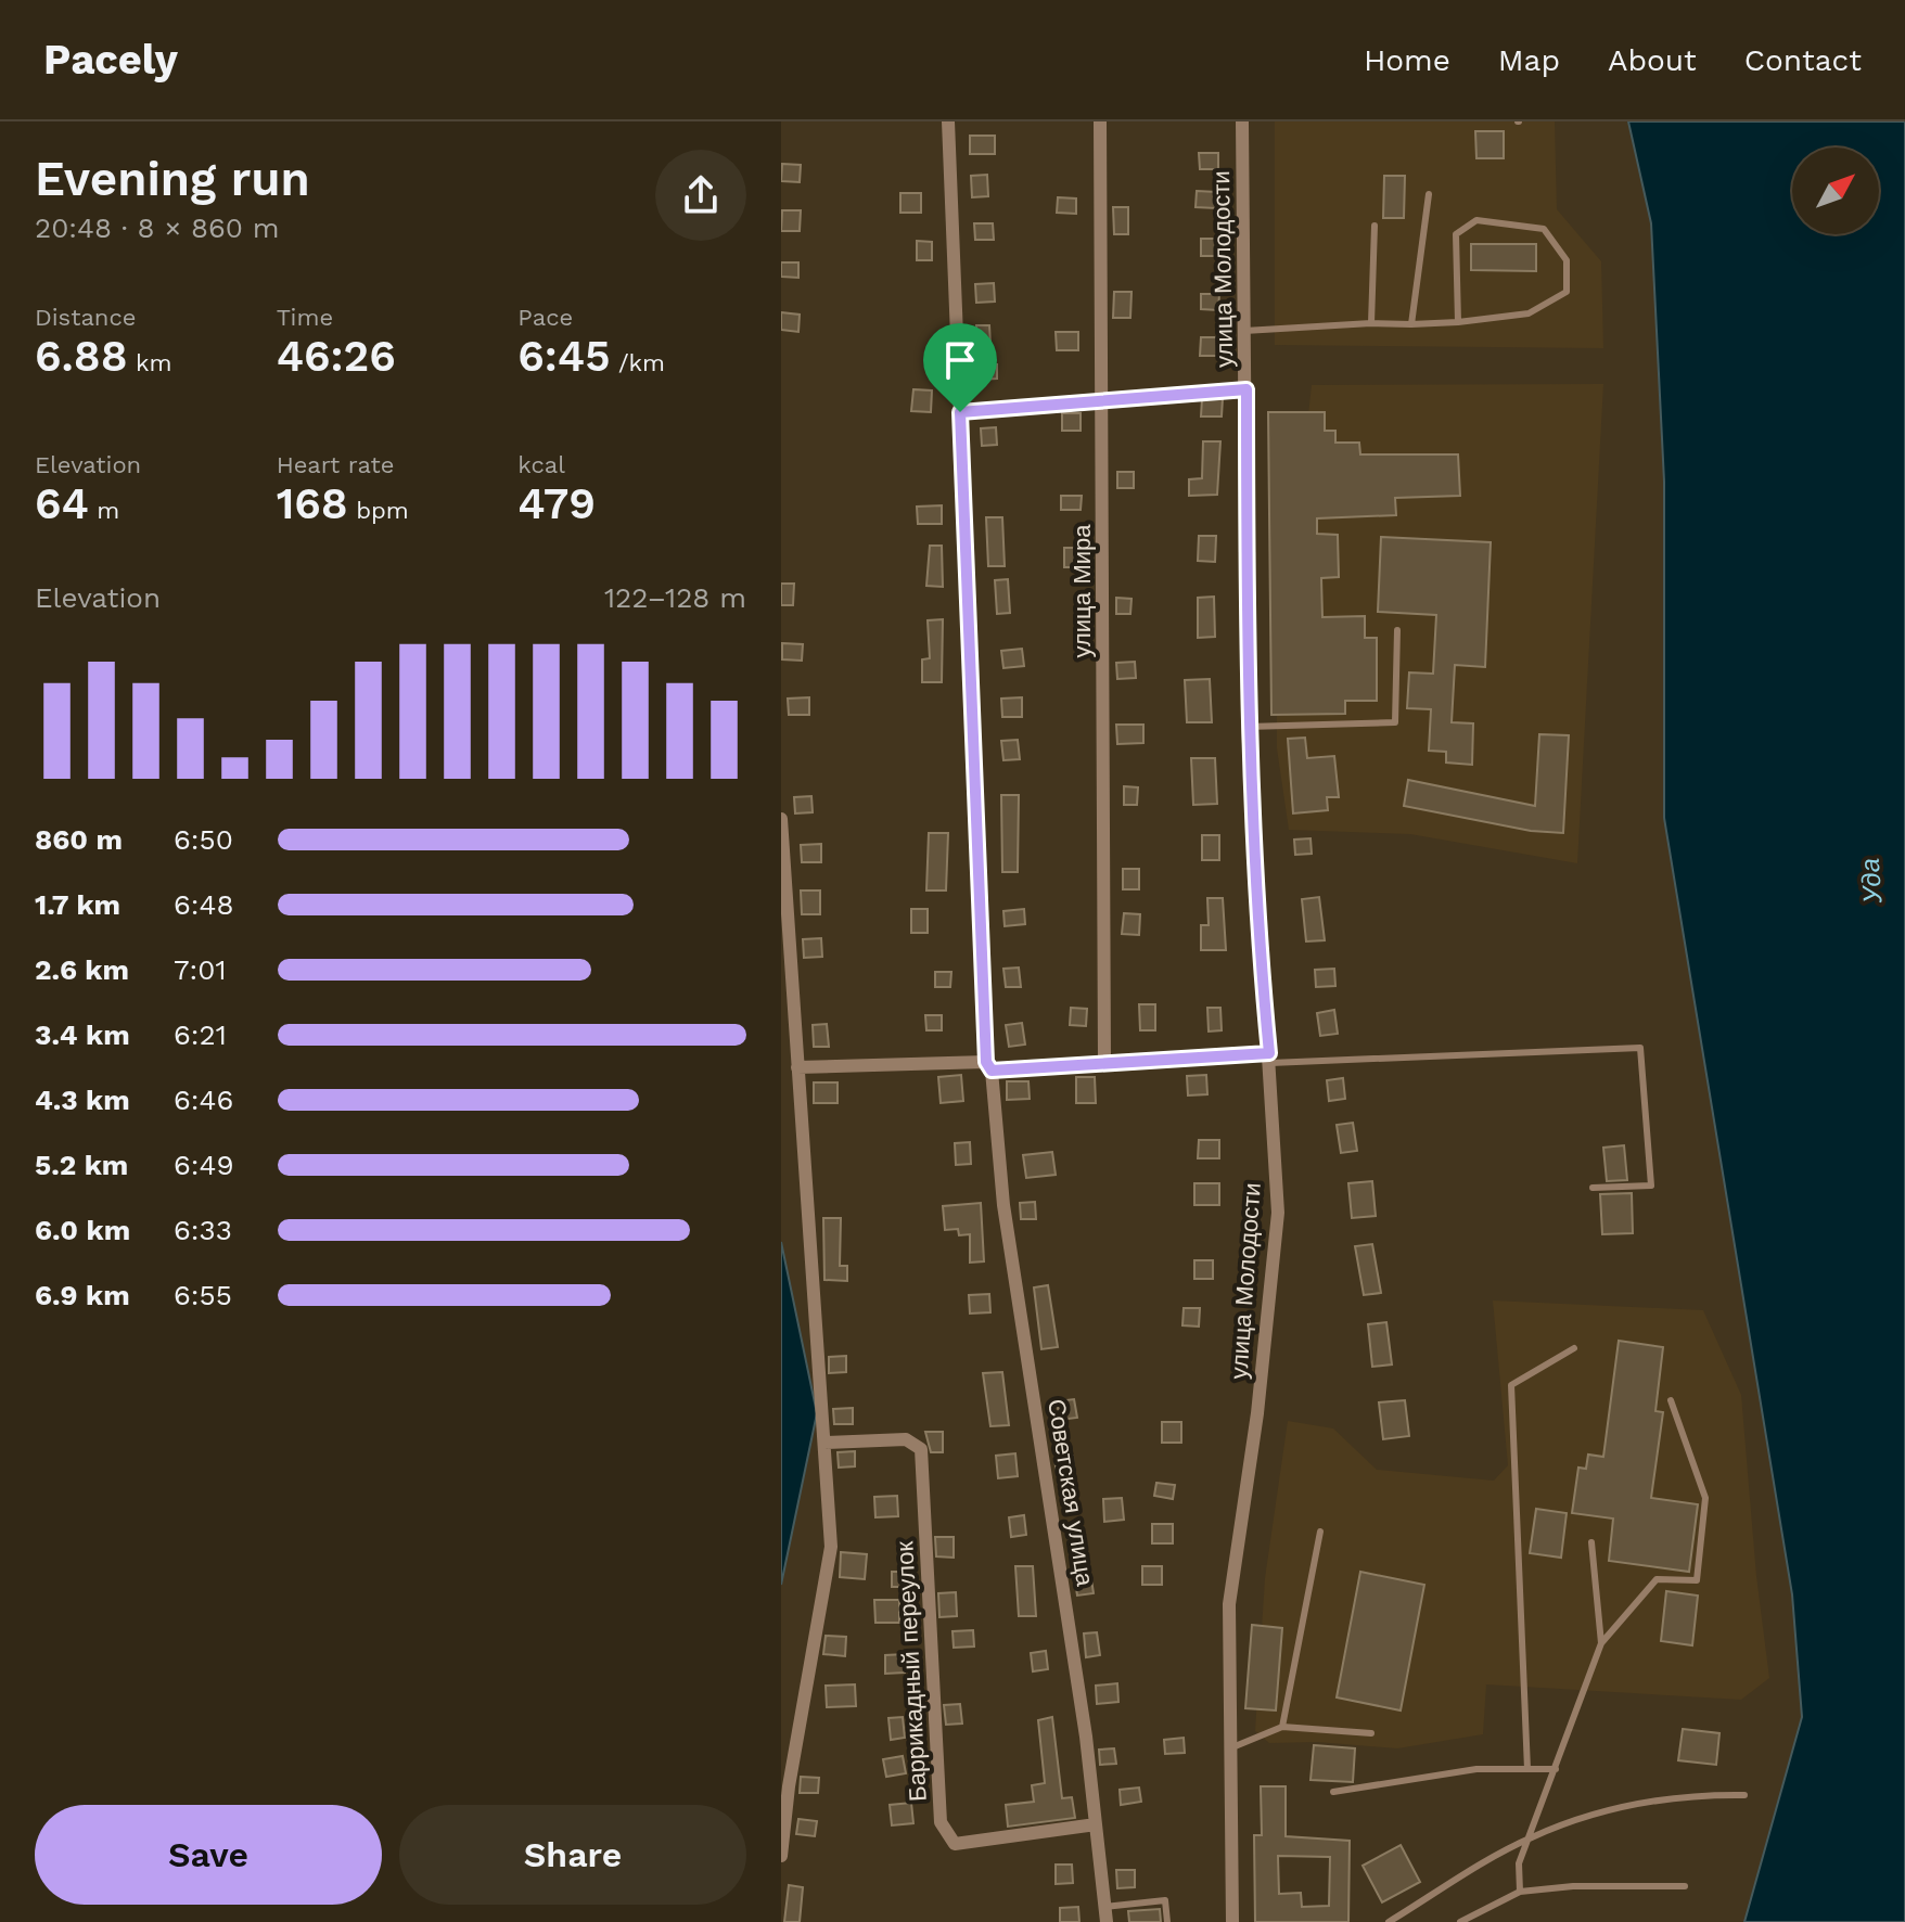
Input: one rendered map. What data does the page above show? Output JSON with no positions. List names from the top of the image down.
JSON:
{
  "streets": {
    "street": [
      "улица Молодости",
      "улица Мира",
      "Советская улица",
      "Баррикадный переулок"
    ]
  },
  "crossings": [
    ["Советская улица", "Баррикадный переулок"]
  ],
  "water": ["Уда"],
  "north": "top right",
  "page": {
    "header": "Pacely",
    "nav": [
      "Home",
      "Map",
      "About",
      "Contact"
    ],
    "heading": ["Evening run", "20:48 · 8 × 860 m"],
    "stats": [
      ["Distance", "6.88 km"],
      ["Time", "46:26"],
      ["Pace", "6:45 /km"],
      ["Elevation", "64 m"],
      ["Heart rate", "168 bpm"],
      ["kcal", "479"]
    ],
    "chart": ["Elevation", "122–128 m"],
    "list": [
      {
        "name": "860 m",
        "note": "6:50"
      },
      {
        "name": "1.7 km",
        "note": "6:48"
      },
      {
        "name": "2.6 km",
        "note": "7:01"
      },
      {
        "name": "3.4 km",
        "note": "6:21"
      },
      {
        "name": "4.3 km",
        "note": "6:46"
      },
      {
        "name": "5.2 km",
        "note": "6:49"
      },
      {
        "name": "6.0 km",
        "note": "6:33"
      },
      {
        "name": "6.9 km",
        "note": "6:55"
      }
    ],
    "buttons": ["Save", "Share"]
  }
}
